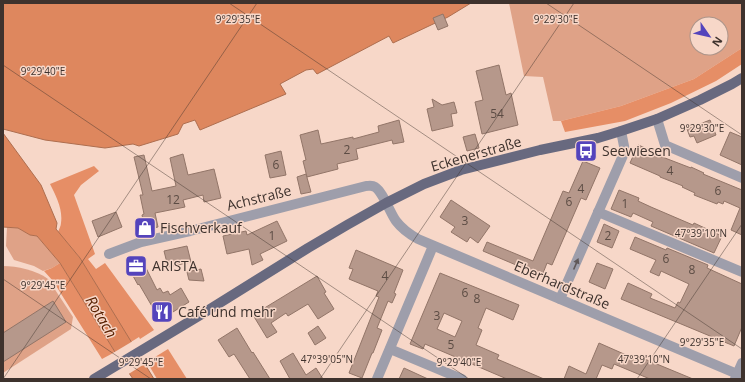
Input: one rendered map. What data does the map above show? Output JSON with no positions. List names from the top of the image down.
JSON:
{
  "streets": {
    "main road": ["Eckenerstraße"],
    "street": ["Achstraße", "Eberhardstraße"]
  },
  "crossings": [
    ["Eckenerstraße", "Achstraße"],
    ["Eckenerstraße", "Eberhardstraße"],
    ["Achstraße", "Eberhardstraße"]
  ],
  "water": ["Rotach"],
  "places": {
    "bus stop": ["Seewiesen"],
    "shop": ["Fischverkauf"],
    "office": ["ARISTA"],
    "restaurant": ["Café und mehr"]
  },
  "house_numbers": [
    "54",
    "2",
    "6",
    "4",
    "4",
    "6",
    "12",
    "6",
    "1",
    "3",
    "1",
    "2",
    "6",
    "8",
    "4",
    "6",
    "8",
    "3",
    "5"
  ],
  "north": "bottom right",
  "coordinates": [
    "9°29'35\"E",
    "9°29'30\"E",
    "9°29'40\"E",
    "47°39'10\"N",
    "9°29'45\"E",
    "47°39'05\"N"
  ]
}
